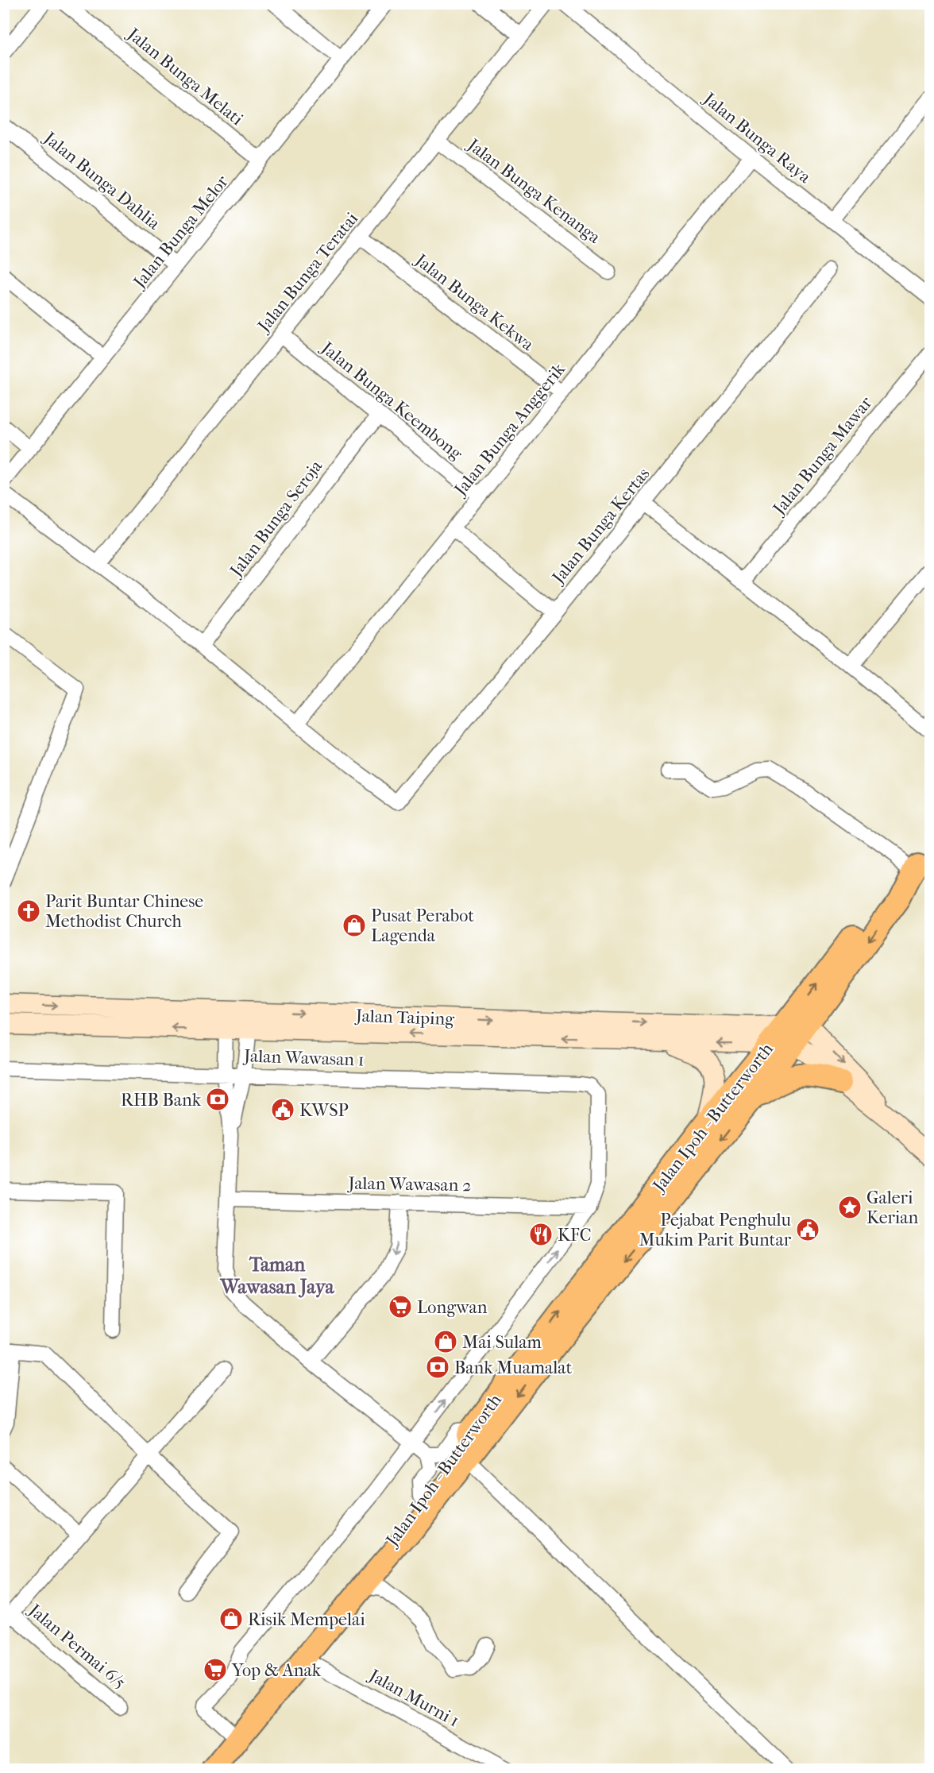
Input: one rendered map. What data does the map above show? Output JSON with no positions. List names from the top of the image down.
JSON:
{
  "streets": {
    "highway": ["Jalan Ipoh - Butterworth"],
    "main road": ["Jalan Taiping"],
    "street": [
      "Jalan Bunga Melati",
      "Jalan Bunga Raya",
      "Jalan Bunga Dahlia",
      "Jalan Bunga Kenanga",
      "Jalan Bunga Melor",
      "Jalan Bunga Teratai",
      "Jalan Bunga Kekwa",
      "Jalan Bunga Keembong",
      "Jalan Bunga Anggerik",
      "Jalan Bunga Mawar",
      "Jalan Bunga Seroja",
      "Jalan Bunga Kertas",
      "Jalan Wawasan 1",
      "Jalan Wawasan 2",
      "Jalan Permai 6/5",
      "Jalan Murni 1"
    ]
  },
  "crossings": [
    ["Jalan Bunga Melati", "Jalan Bunga Melor"],
    ["Jalan Bunga Raya", "Jalan Bunga Anggerik"],
    ["Jalan Bunga Dahlia", "Jalan Bunga Melor"],
    ["Jalan Bunga Kenanga", "Jalan Bunga Teratai"],
    ["Jalan Bunga Teratai", "Jalan Bunga Keembong"],
    ["Jalan Bunga Kekwa", "Jalan Bunga Anggerik"],
    ["Jalan Bunga Keembong", "Jalan Bunga Anggerik"],
    ["Jalan Bunga Keembong", "Jalan Bunga Seroja"],
    ["Jalan Bunga Anggerik", "Jalan Bunga Kertas"],
    ["Jalan Taiping", "Jalan Ipoh - Butterworth"],
    ["Jalan Wawasan 1", "Jalan Wawasan 2"],
    ["Jalan Ipoh - Butterworth", "Jalan Murni 1"]
  ],
  "districts": ["Taman Wawasan Jaya"],
  "places": {
    "church": ["Parit Buntar Chinese Methodist Church"],
    "shop": ["Pusat Perabot Lagenda", "Mai Sulam", "Risik Mempelai"],
    "bank": ["RHB Bank", "Bank Muamalat"],
    "public building": ["KWSP", "Pejabat Penghulu Mukim Parit Buntar"],
    "place": ["Galeri Kerian"],
    "restaurant": ["KFC"],
    "supermarket": ["Longwan", "Yop & Anak"]
  }
}
